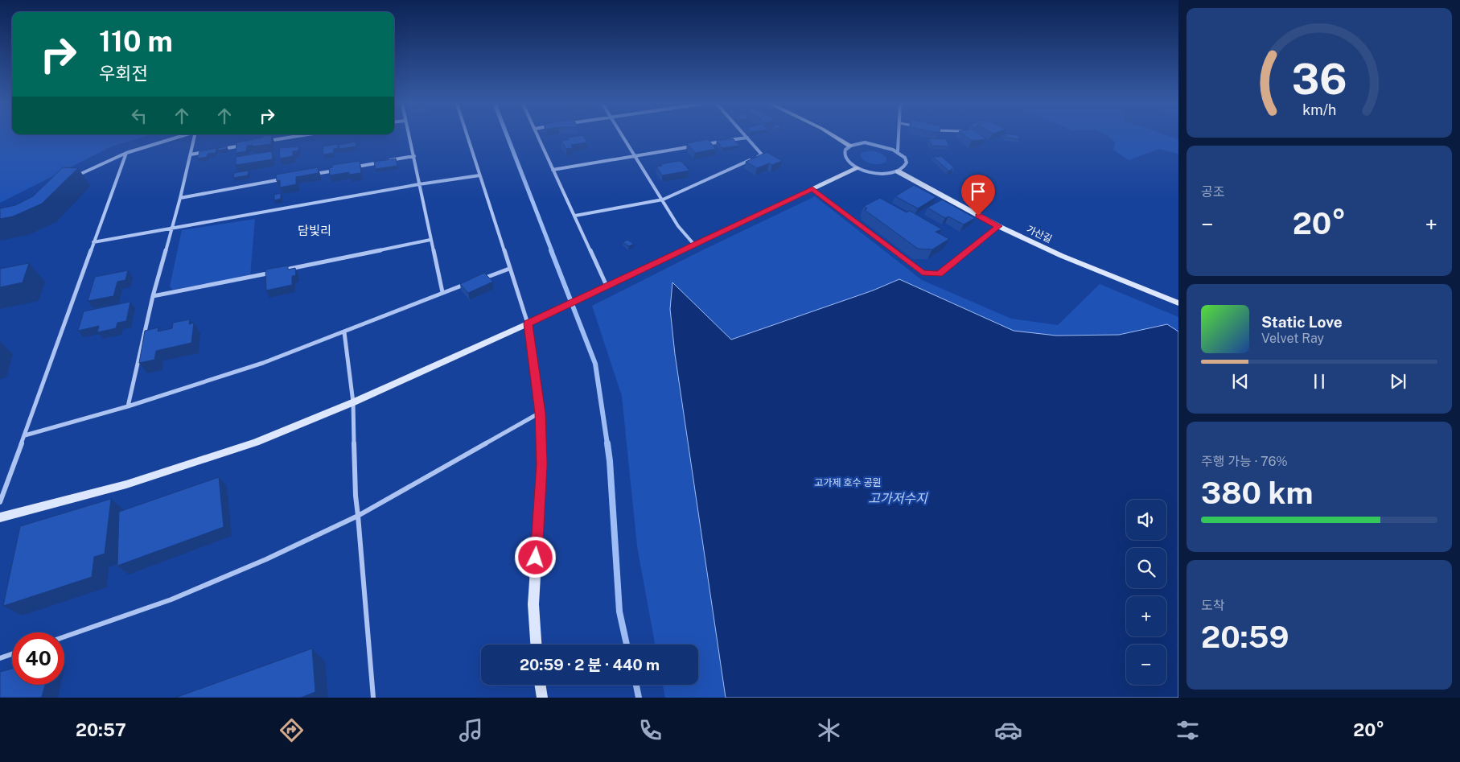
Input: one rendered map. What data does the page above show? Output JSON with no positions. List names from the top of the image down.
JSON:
{
  "streets": {
    "street": ["가산길"]
  },
  "districts": ["담빛리"],
  "water": ["고가저수지"],
  "parks": ["고가제 호수 공원"],
  "page": {
    "turn": ["110 m", "우회전"],
    "tile": [
      "공조",
      ["주행 가능 · 76%", "380 km"],
      ["도착", "20:59"]
    ],
    "heat": ["−", "20°", "+"],
    "song": ["Static Love", "Velvet Ray"],
    "map_buttons": ["+", "−"],
    "limit": "40",
    "trip": "20:59 · 2 분 · 440 m",
    "tabs": ["20:57", "20°"],
    "gauge": ["36", "km/h"]
  }
}
